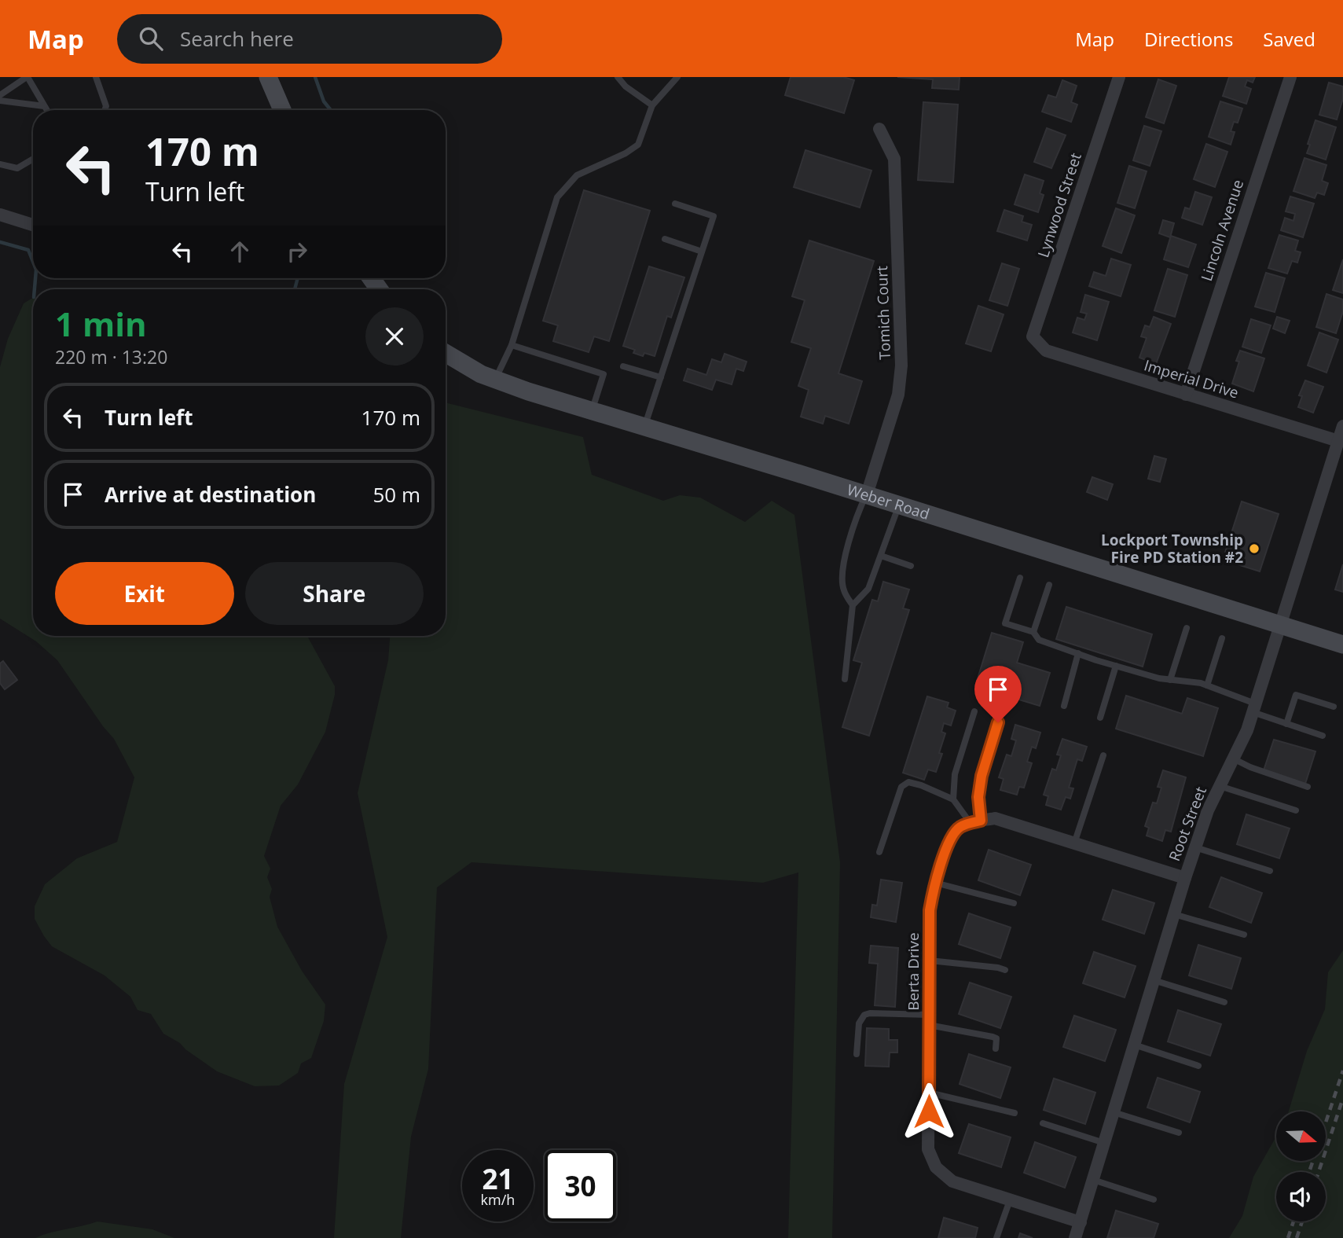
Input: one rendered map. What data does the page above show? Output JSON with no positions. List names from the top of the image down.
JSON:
{
  "streets": {
    "main road": ["Weber Road"],
    "street": [
      "Lynwood Street",
      "Lincoln Avenue",
      "Tomich Court",
      "Imperial Drive",
      "Root Street",
      "Berta Drive"
    ]
  },
  "crossings": [
    ["Lynwood Street", "Imperial Drive"],
    ["Lincoln Avenue", "Imperial Drive"],
    ["Tomich Court", "Weber Road"],
    ["Imperial Drive", "Root Street"],
    ["Weber Road", "Root Street"],
    ["Root Street", "Berta Drive"]
  ],
  "places": ["Lockport Township Fire PD Station #2"],
  "north": "right",
  "page": {
    "header": "Map",
    "search": "Search here",
    "nav": ["Map", "Directions", "Saved"],
    "turn": ["170 m", "Turn left"],
    "heading": ["1 min", "220 m · 13:20"],
    "list": [
      {
        "name": "Turn left",
        "value": "170 m"
      },
      {
        "name": "Arrive at destination",
        "value": "50 m"
      }
    ],
    "buttons": ["Exit", "Share"],
    "speed": "21 km/h",
    "limit": "30"
  }
}
